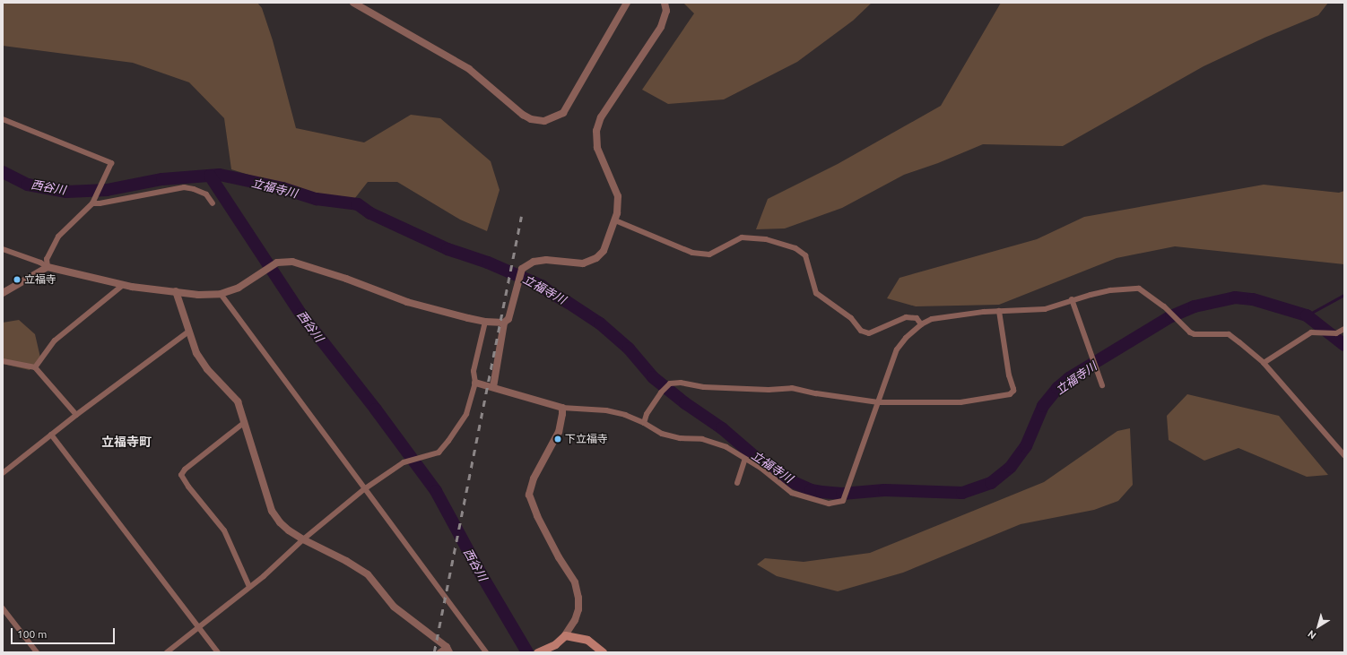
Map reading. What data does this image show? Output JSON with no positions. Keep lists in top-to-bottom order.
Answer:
{
  "districts": ["立福寺町"],
  "water": ["西谷川", "立福寺川"],
  "places": ["立福寺", "下立福寺"],
  "scale_bar": "100 m",
  "north": "bottom left"
}
